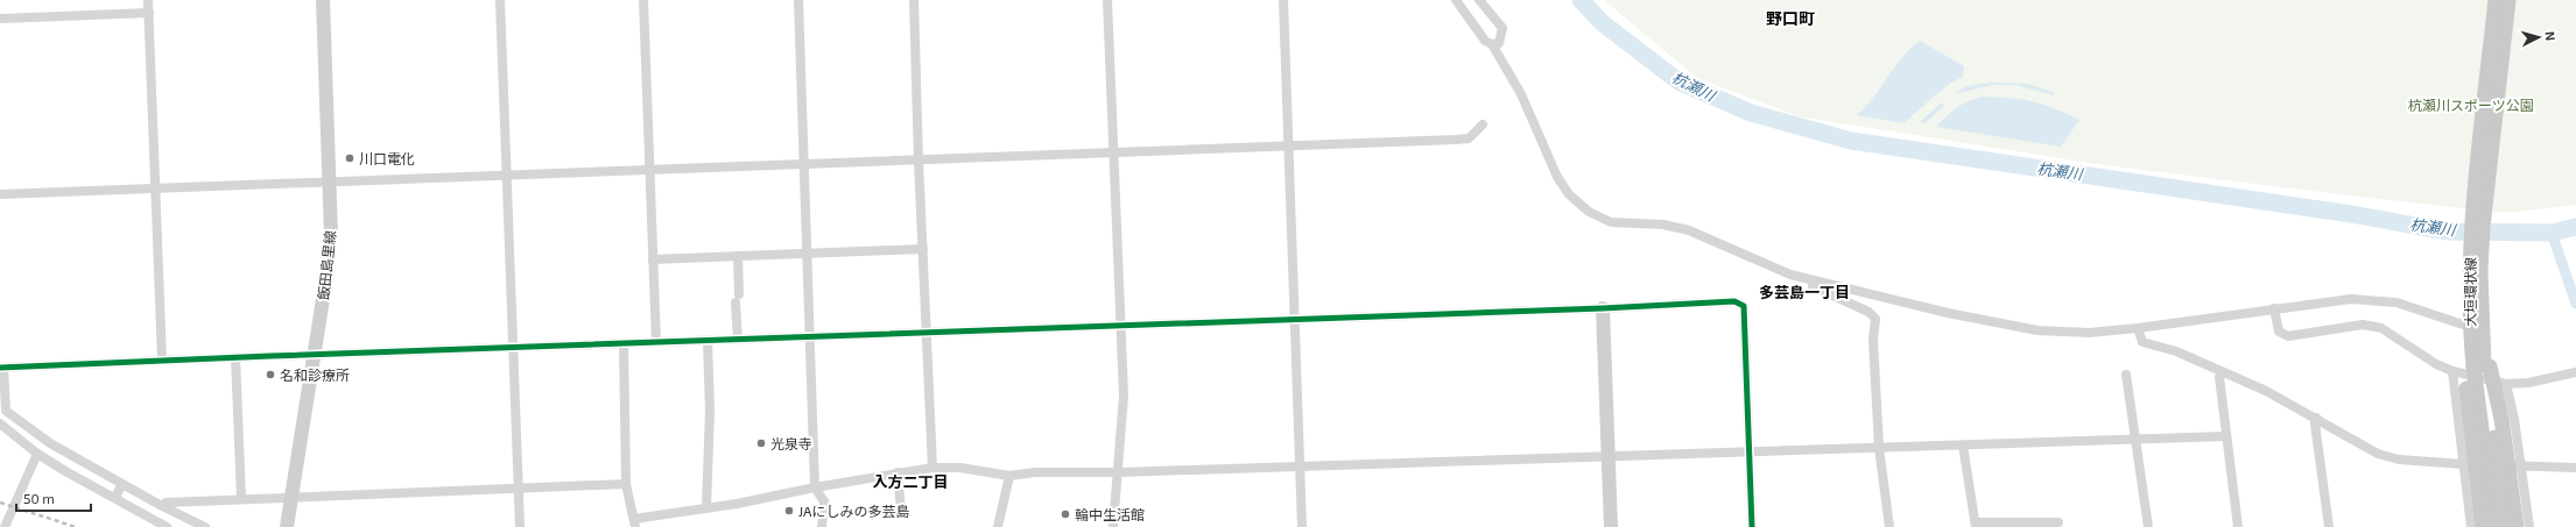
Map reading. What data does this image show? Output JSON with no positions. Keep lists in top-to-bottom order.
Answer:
{
  "streets": {
    "main road": ["飯田島里線", "大垣環状線"]
  },
  "districts": ["野口町", "多芸島一丁目", "入方二丁目"],
  "water": ["杭瀬川"],
  "parks": ["杭瀬川スポーツ公園"],
  "places": [
    "川口電化",
    "名和診療所",
    "光泉寺",
    "JAにしみの多芸島",
    "輪中生活館"
  ],
  "scale_bar": "50 m",
  "north": "right"
}
